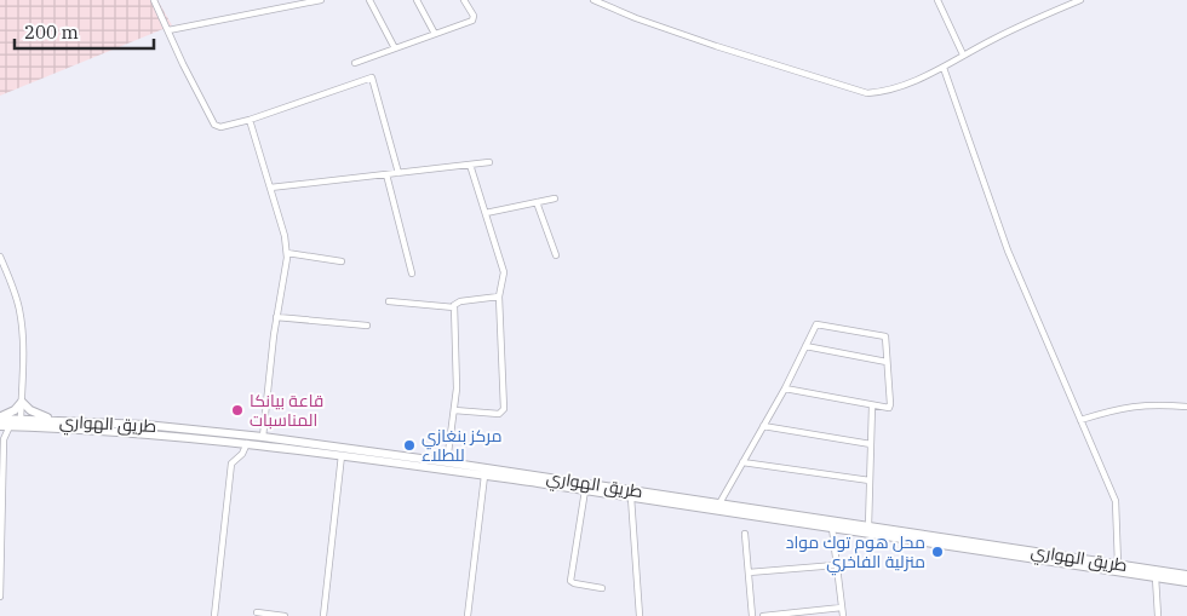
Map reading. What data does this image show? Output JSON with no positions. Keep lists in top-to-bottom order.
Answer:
{
  "streets": {
    "highway": ["طريق الهواري"]
  },
  "places": ["قاعة بيانكا المناسبات", "مركز بنغازي للطلاء", "محل هوم توك مواد منزلية الفاخري"],
  "scale_bar": "200 m"
}
